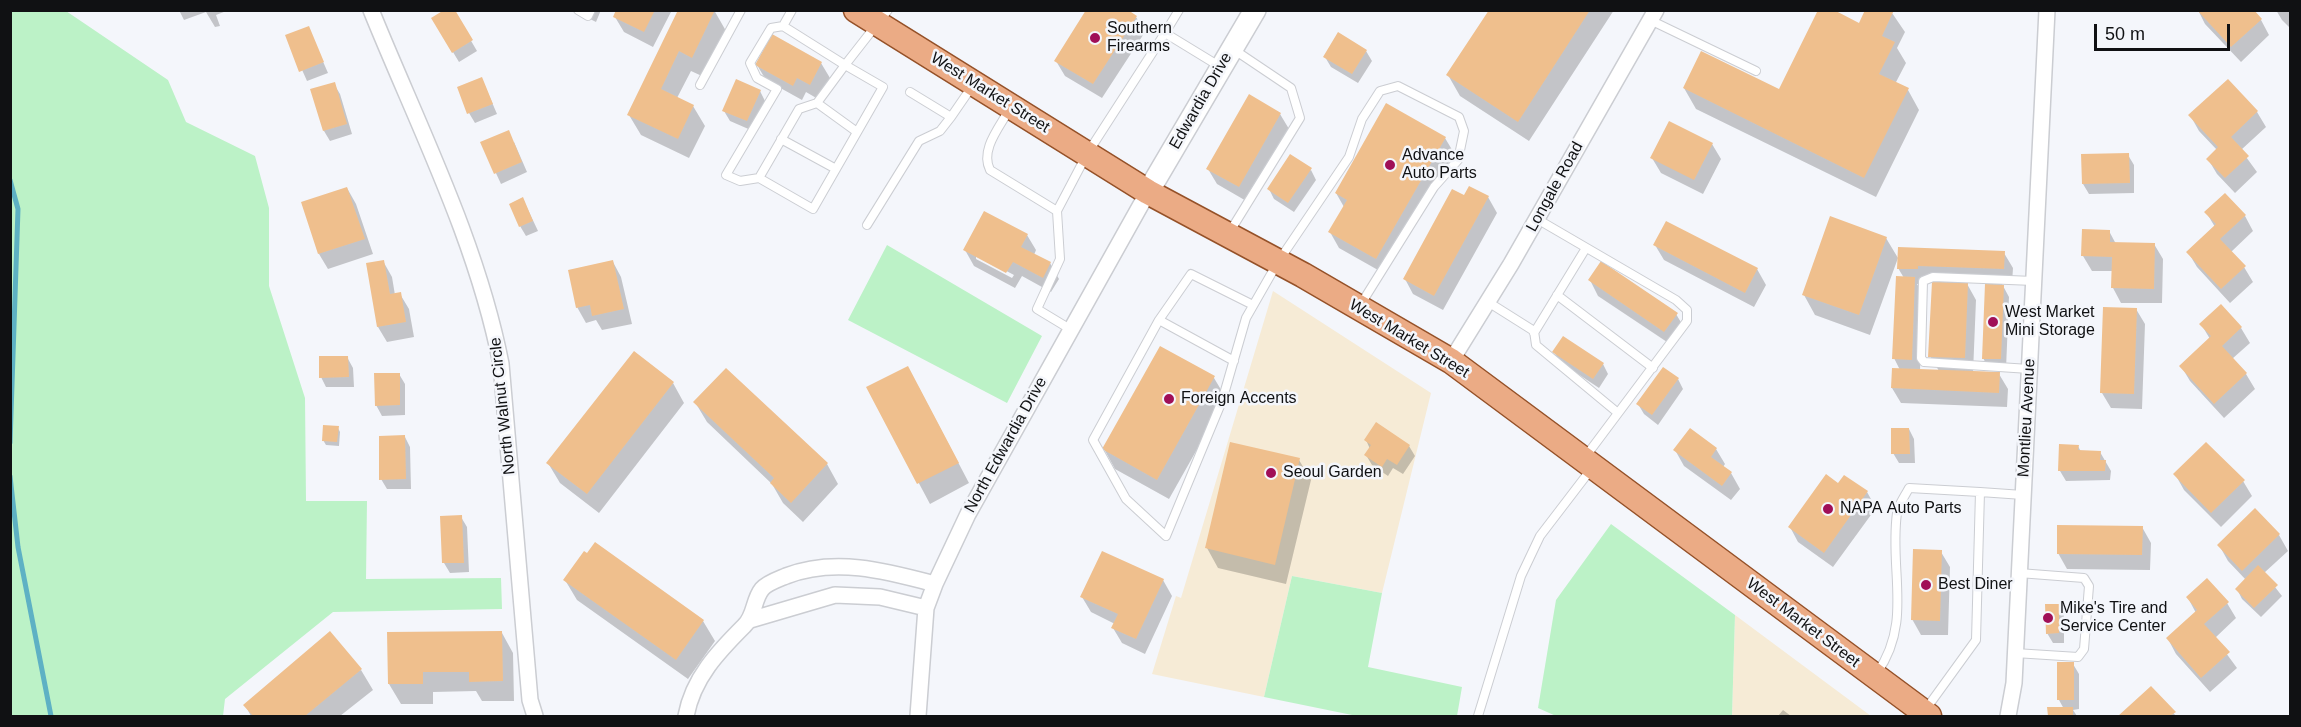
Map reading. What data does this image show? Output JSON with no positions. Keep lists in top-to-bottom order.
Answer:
{
  "streets": {
    "main road": ["West Market Street", "Edwardia Drive"],
    "street": [
      "Longale Road",
      "North Walnut Circle",
      "Montlieu Avenue",
      "North Edwardia Drive"
    ]
  },
  "crossings": [
    ["West Market Street", "Edwardia Drive"],
    ["West Market Street", "Longale Road"],
    ["West Market Street", "North Edwardia Drive"],
    ["Edwardia Drive", "North Edwardia Drive"]
  ],
  "places": [
    "Southern Firearms",
    "Advance Auto Parts",
    "West Market Mini Storage",
    "Foreign Accents",
    "Seoul Garden",
    "NAPA Auto Parts",
    "Best Diner",
    "Mike's Tire and Service Center"
  ],
  "scale_bar": "50 m"
}
